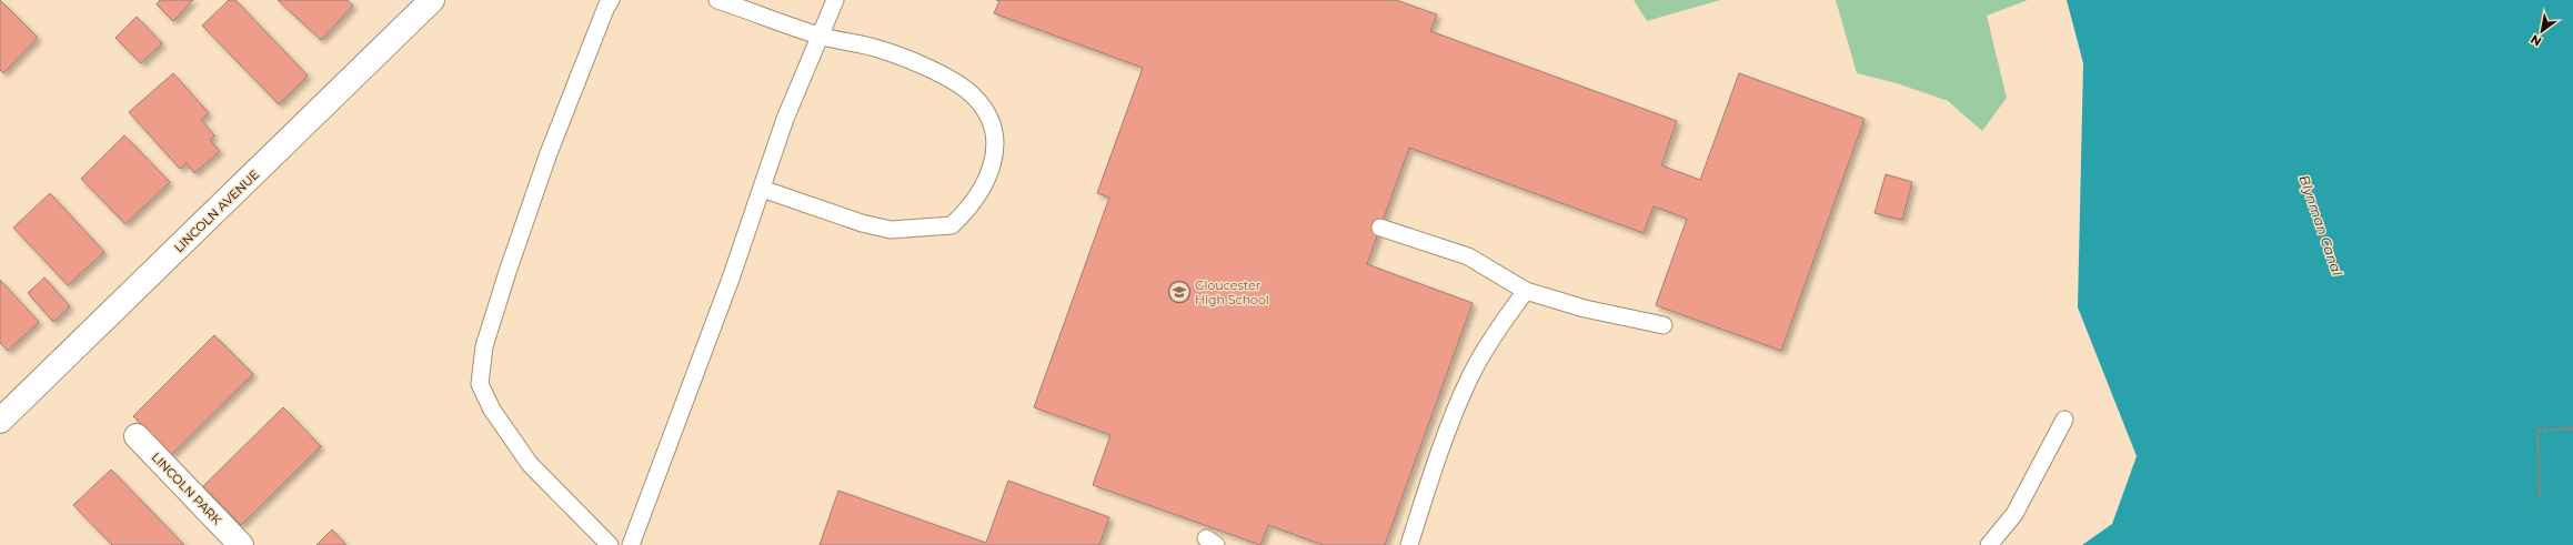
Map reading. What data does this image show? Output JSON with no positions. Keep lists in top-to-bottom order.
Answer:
{
  "streets": {
    "street": ["LINCOLN AVENUE", "LINCOLN PARK"]
  },
  "water": ["Blynman Canal"],
  "places": {
    "school or university": ["Gloucester High School"]
  },
  "north": "bottom left"
}
